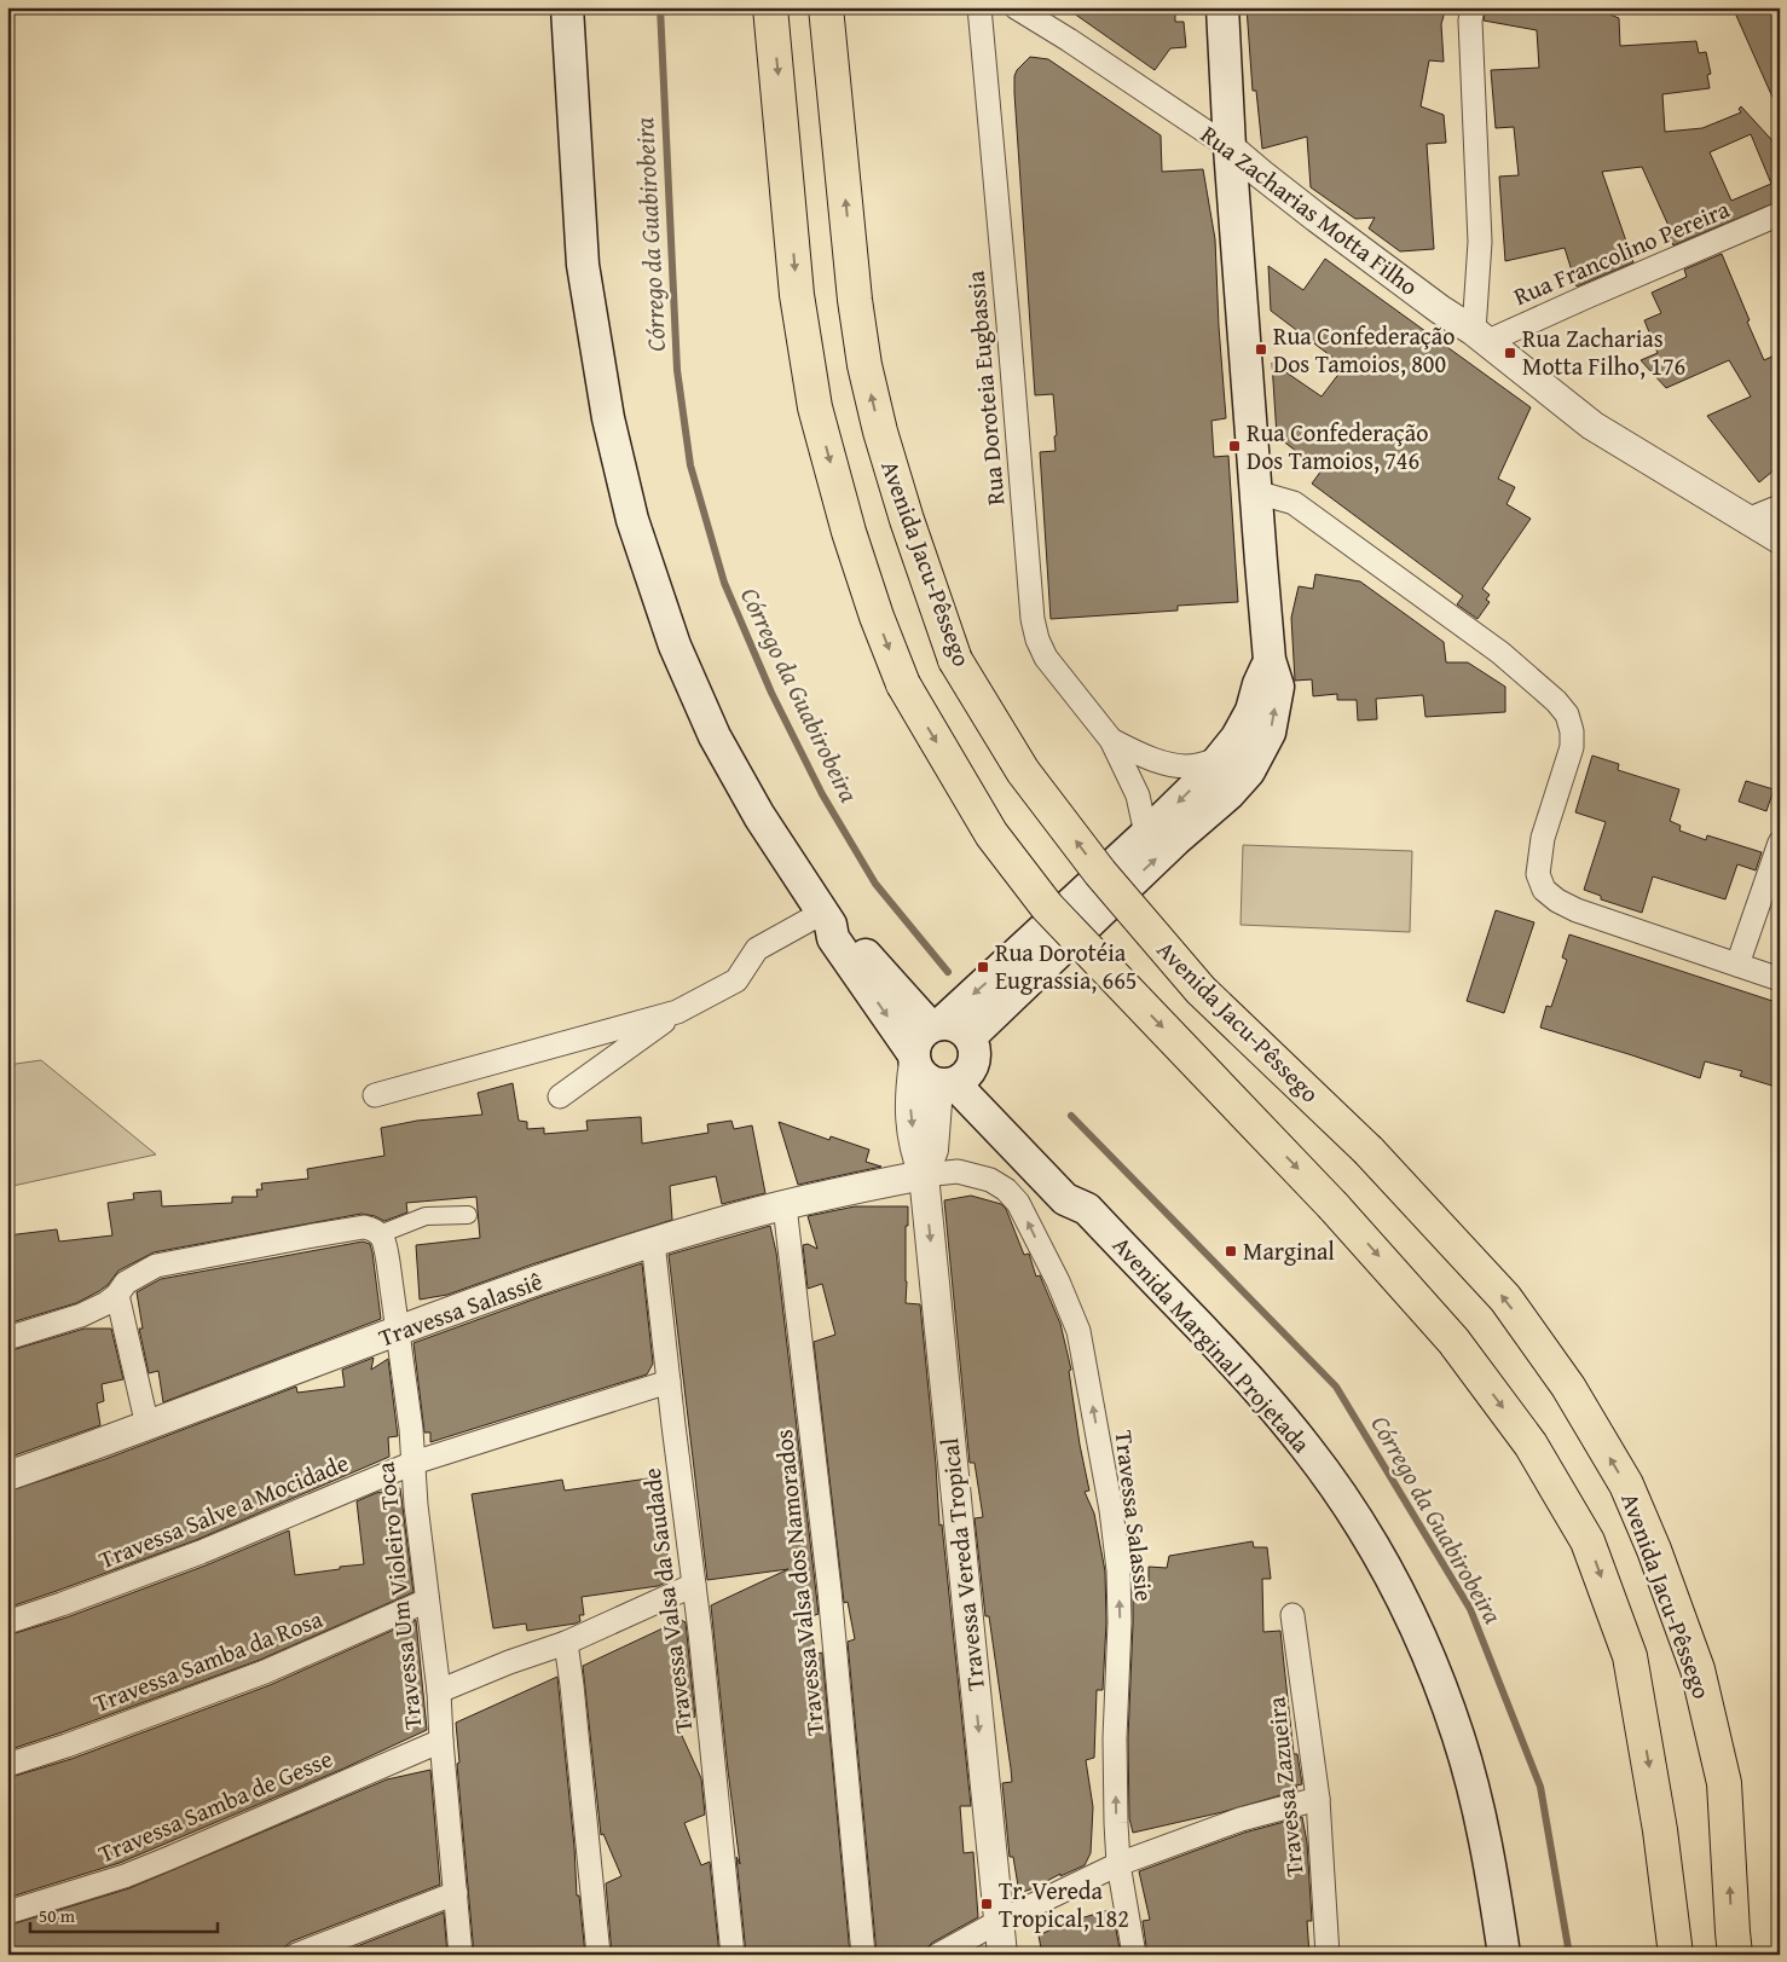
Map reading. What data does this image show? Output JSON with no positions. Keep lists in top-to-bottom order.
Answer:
{
  "streets": {
    "highway": ["Avenida Jacu-Pêssego"],
    "main road": ["Avenida Marginal Projetada"],
    "street": [
      "Rua Zacharias Motta Filho",
      "Rua Francolino Pereira",
      "Rua Doroteia Eugbassia",
      "Travessa Salassiê",
      "Travessa Salve a Mocidade",
      "Travessa Salassie",
      "Travessa Vereda Tropical",
      "Travessa Valsa dos Namorados",
      "Travessa Um Violeiro Toca",
      "Travessa Valsa da Saudade",
      "Travessa Samba da Rosa",
      "Travessa Zazueira",
      "Travessa Samba de Gesse"
    ]
  },
  "crossings": [
    ["Rua Zacharias Motta Filho", "Rua Francolino Pereira"],
    ["Travessa Salassiê", "Travessa Salassie"],
    ["Travessa Salassiê", "Travessa Vereda Tropical"],
    ["Travessa Salassiê", "Travessa Valsa dos Namorados"],
    ["Travessa Salassiê", "Travessa Um Violeiro Toca"],
    ["Travessa Salassiê", "Travessa Valsa da Saudade"],
    ["Avenida Marginal Projetada", "Travessa Vereda Tropical"],
    ["Travessa Salve a Mocidade", "Travessa Um Violeiro Toca"],
    ["Travessa Salve a Mocidade", "Travessa Valsa da Saudade"],
    ["Travessa Salassie", "Travessa Vereda Tropical"],
    ["Travessa Um Violeiro Toca", "Travessa Samba da Rosa"],
    ["Travessa Um Violeiro Toca", "Travessa Samba de Gesse"]
  ],
  "one_way": ["Travessa Salassie", "Travessa Vereda Tropical"],
  "water": ["Córrego da Guabirobeira"],
  "places": {
    "transit": [
      "Rua Confederação Dos Tamoios, 800",
      "Rua Zacharias Motta Filho, 176",
      "Rua Confederação Dos Tamoios, 746",
      "Rua Dorotéia Eugrassia, 665",
      "Marginal",
      "Tr. Vereda Tropical, 182"
    ]
  },
  "scale_bar": "50 m"
}
